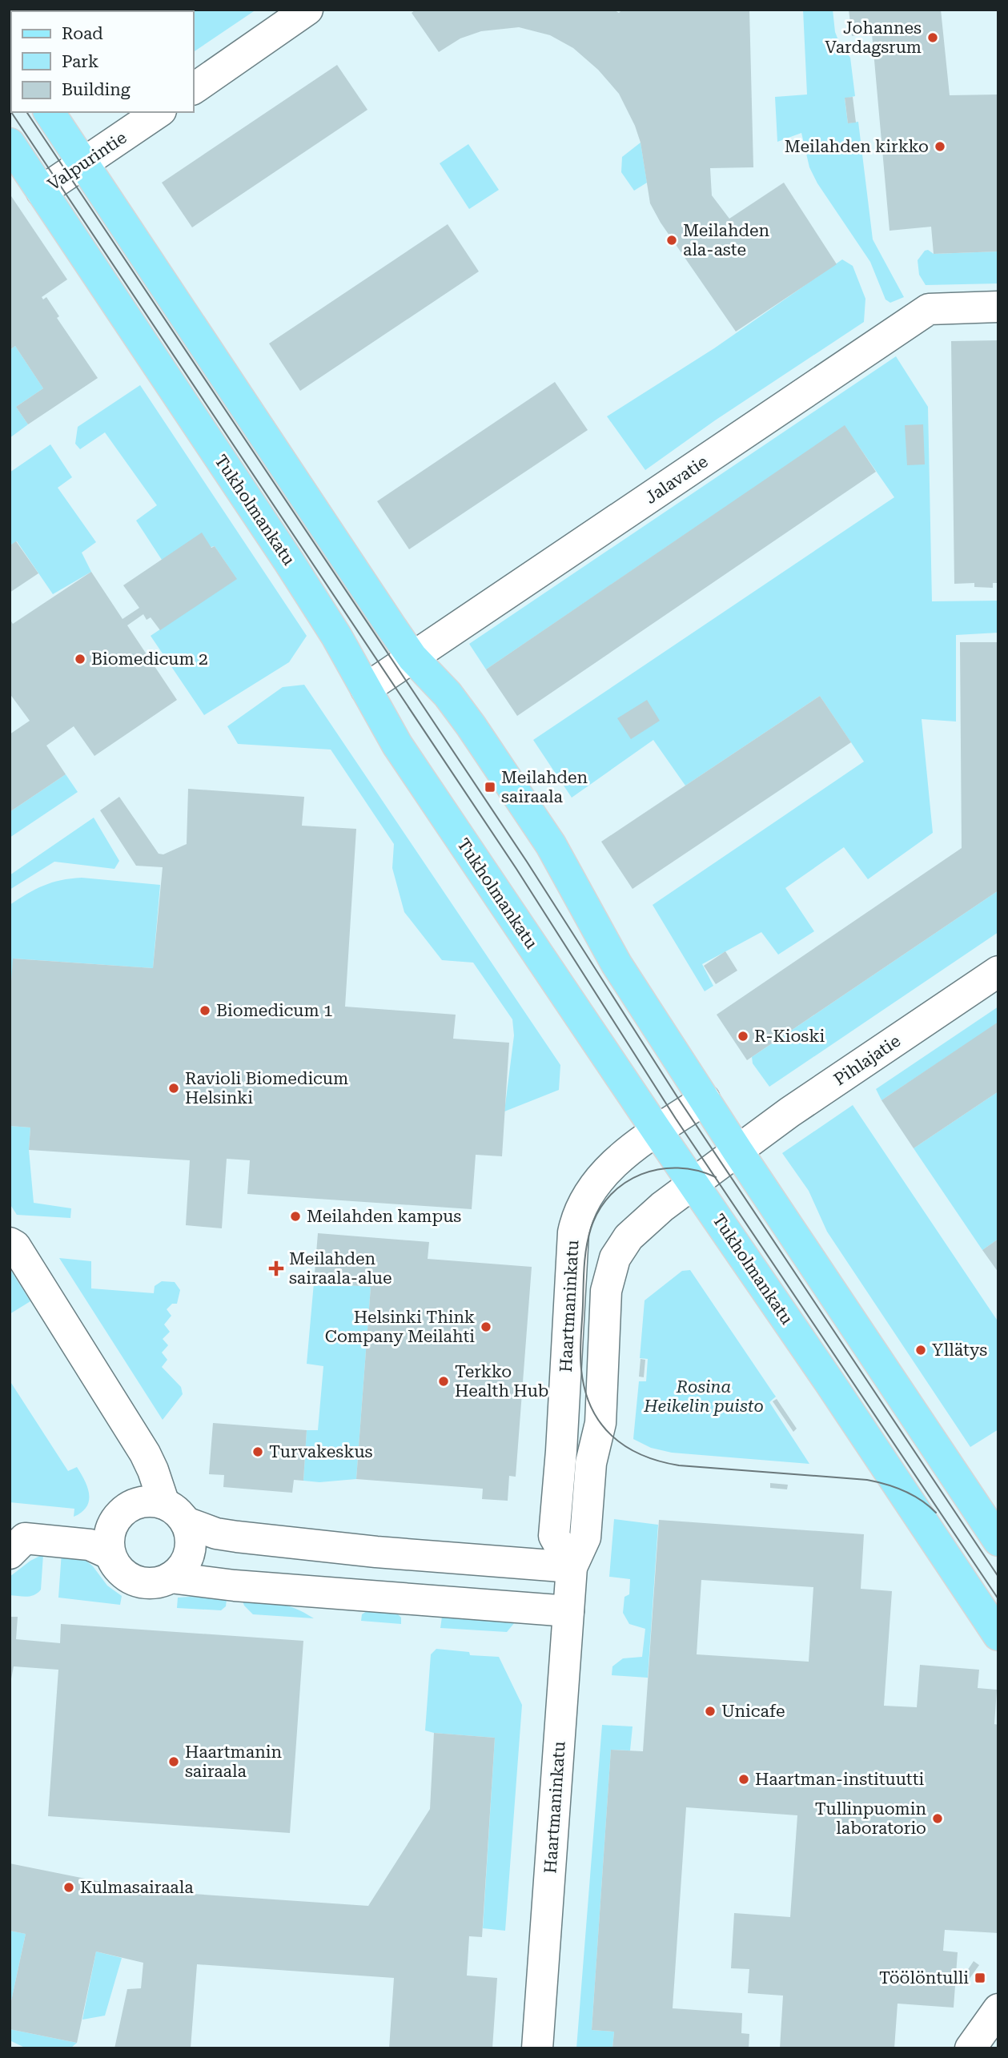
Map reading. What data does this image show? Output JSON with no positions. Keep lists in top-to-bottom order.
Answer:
{
  "streets": {
    "main road": ["Tukholmankatu"],
    "street": [
      "Valpurintie",
      "Jalavatie",
      "Pihlajatie",
      "Haartmaninkatu"
    ]
  },
  "crossings": [
    ["Valpurintie", "Tukholmankatu"],
    ["Jalavatie", "Tukholmankatu"],
    ["Tukholmankatu", "Haartmaninkatu"],
    ["Pihlajatie", "Haartmaninkatu"]
  ],
  "parks": ["Rosina Heikelin puisto"],
  "places": {
    "other": [
      "Johannes Vardagsrum",
      "Meilahden kirkko",
      "Meilahden ala-aste",
      "Biomedicum 2",
      "Biomedicum 1",
      "R-Kioski",
      "Ravioli Biomedicum Helsinki",
      "Meilahden kampus",
      "Helsinki Think Company Meilahti",
      "Yllätys",
      "Terkko Health Hub",
      "Turvakeskus",
      "Unicafe",
      "Haartmanin sairaala",
      "Haartman-instituutti",
      "Tullinpuomin laboratorio",
      "Kulmasairaala"
    ],
    "transit": ["Meilahden sairaala", "Töölöntulli"],
    "health": ["Meilahden sairaala-alue"]
  },
  "legend": ["Road", "Park", "Building"]
}
